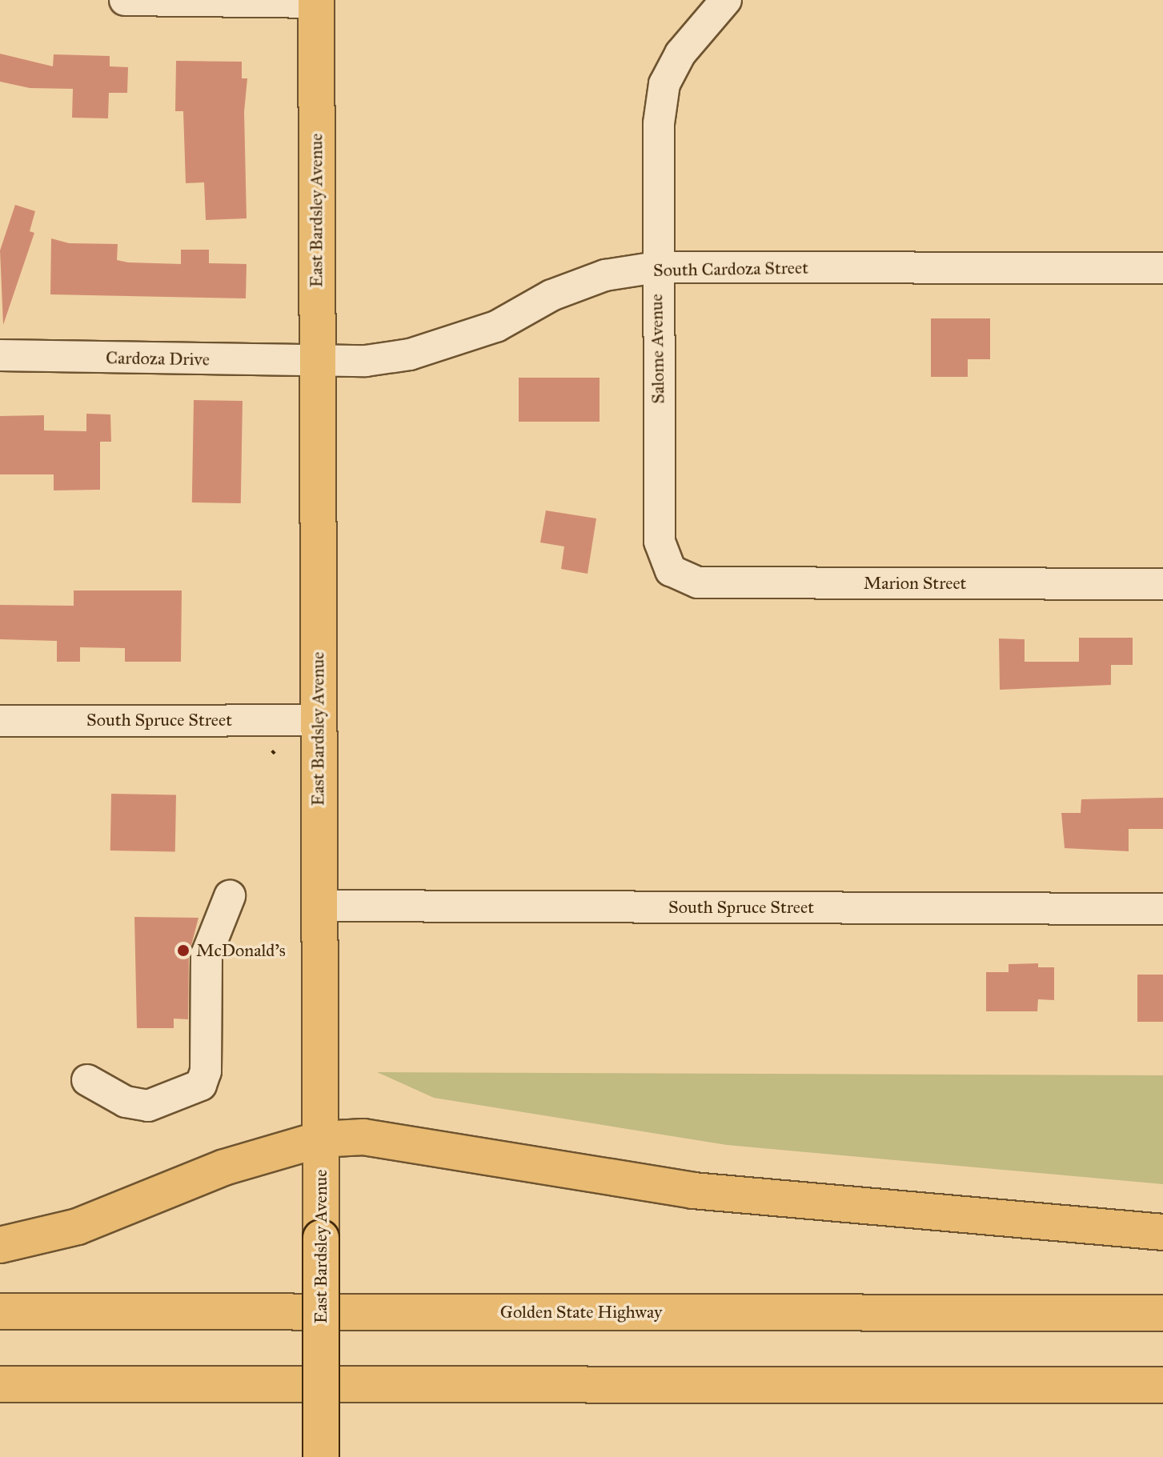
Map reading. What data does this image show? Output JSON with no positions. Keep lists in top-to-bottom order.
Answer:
{
  "streets": {
    "main road": ["East Bardsley Avenue", "Golden State Highway"],
    "street": [
      "South Cardoza Street",
      "Salome Avenue",
      "Cardoza Drive",
      "Marion Street",
      "South Spruce Street"
    ]
  },
  "crossings": [
    ["East Bardsley Avenue", "South Cardoza Street"],
    ["East Bardsley Avenue", "Cardoza Drive"],
    ["East Bardsley Avenue", "South Spruce Street"],
    ["South Cardoza Street", "Salome Avenue"],
    ["South Cardoza Street", "Cardoza Drive"],
    ["Salome Avenue", "Marion Street"]
  ],
  "places": ["McDonald's"]
}
